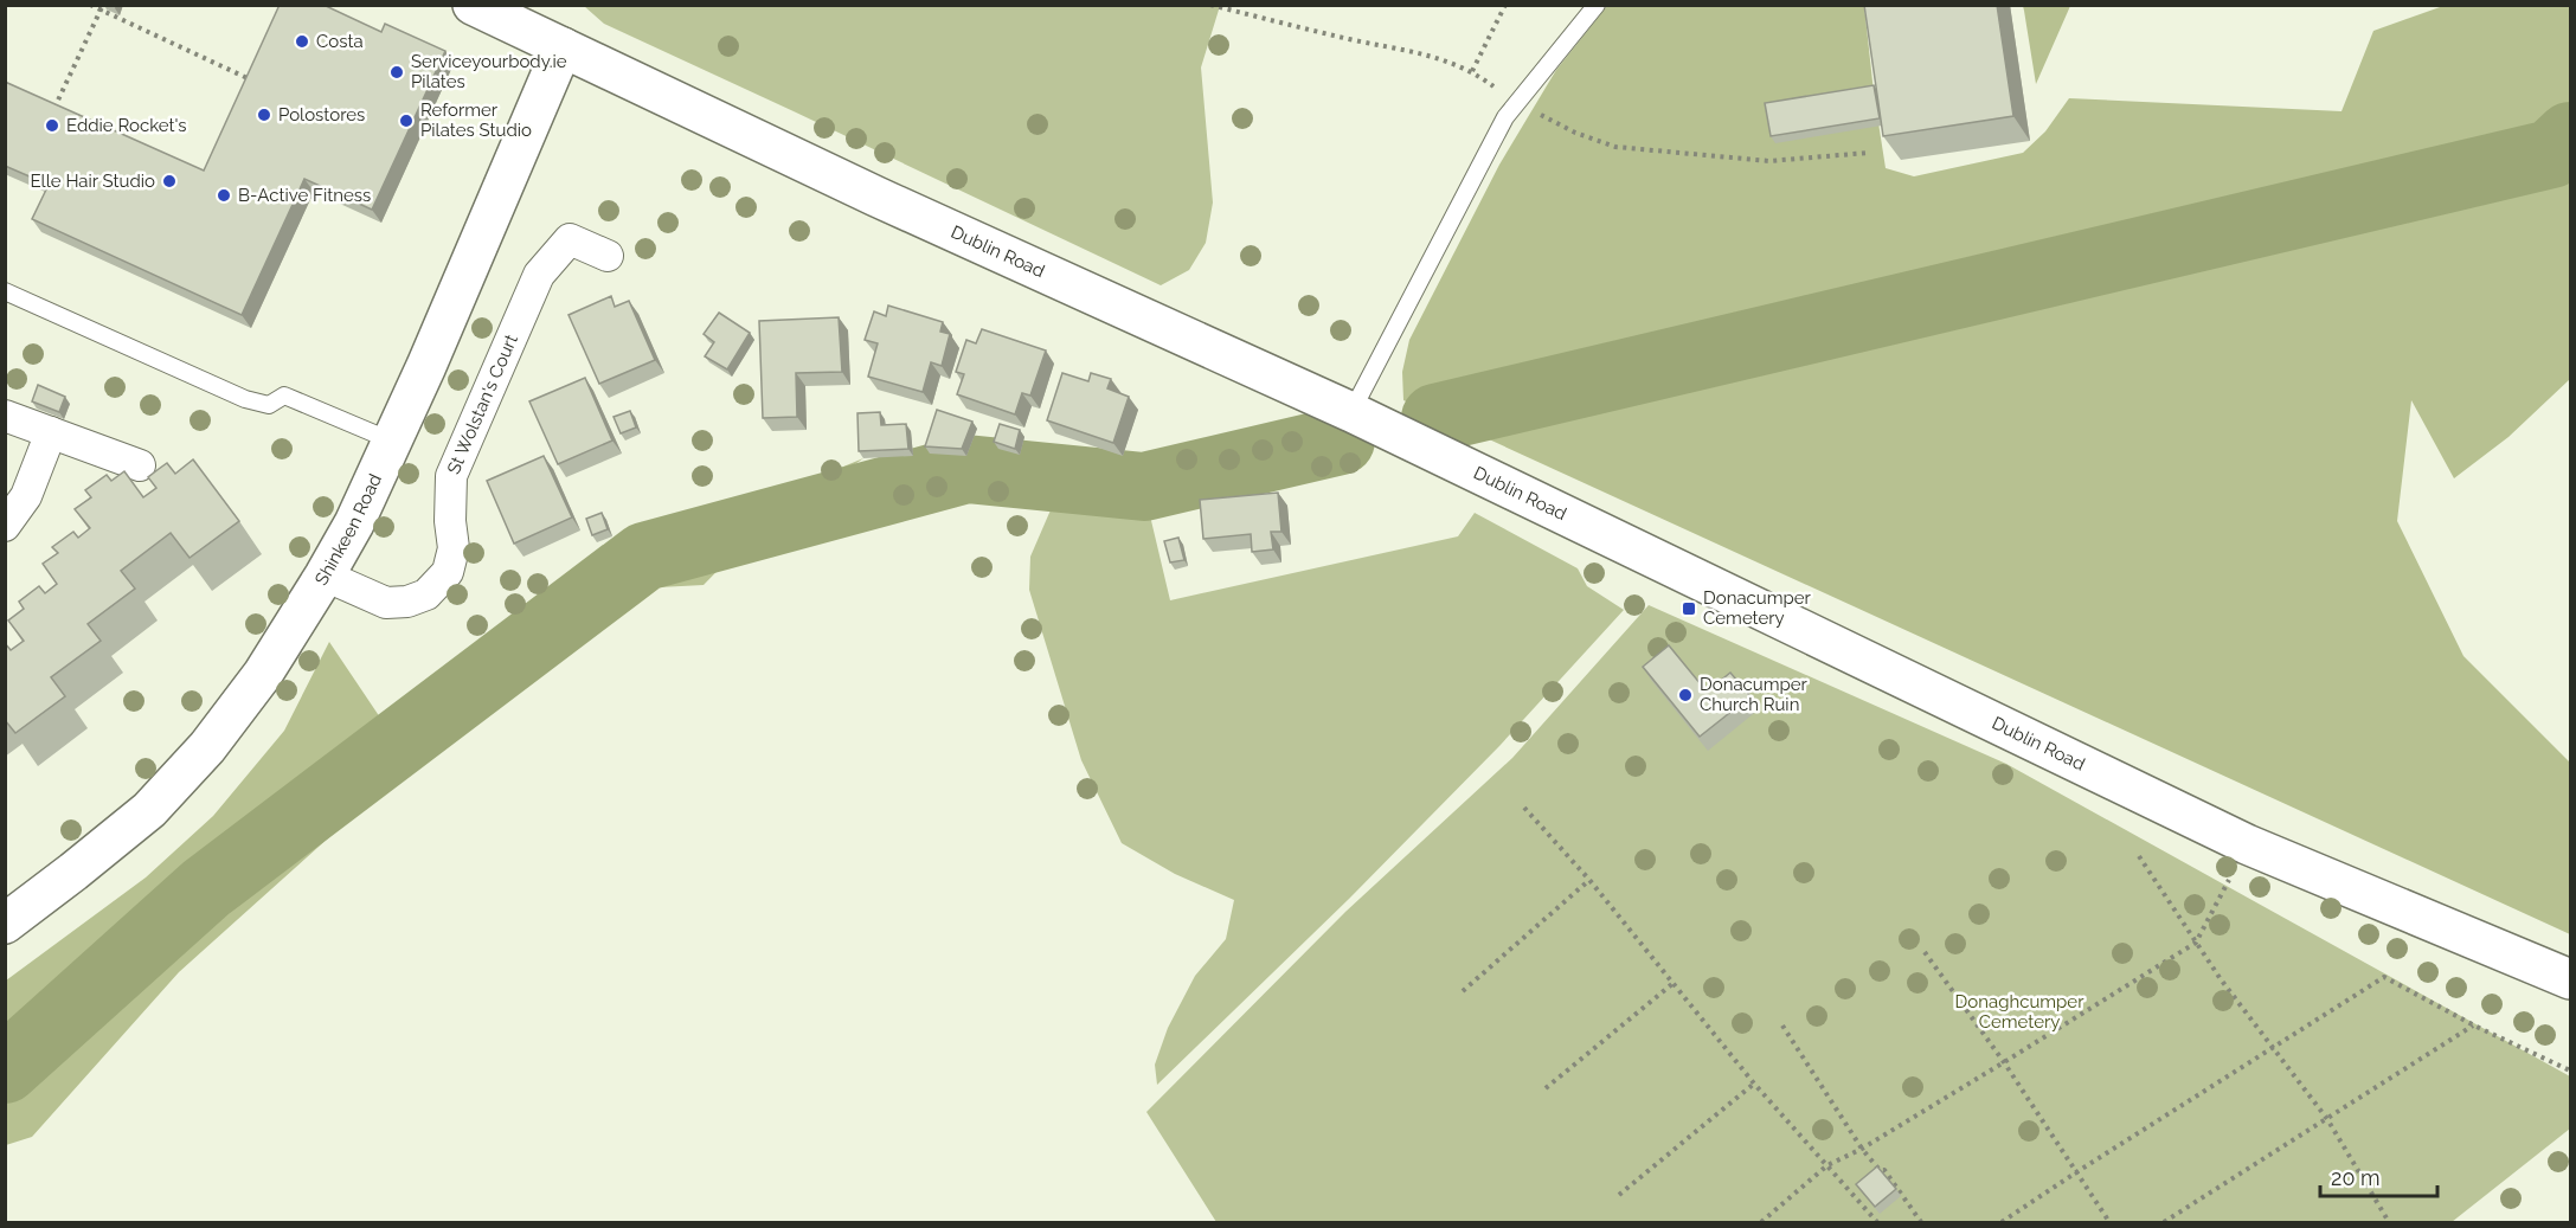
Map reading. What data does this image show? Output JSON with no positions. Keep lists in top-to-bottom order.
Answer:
{
  "streets": {
    "main road": ["Dublin Road", "Shinkeen Road"],
    "street": ["St Wolstan's Court"]
  },
  "crossings": [
    ["Dublin Road", "Shinkeen Road"],
    ["St Wolstan's Court", "Shinkeen Road"]
  ],
  "parks": ["Donaghcumper Cemetery"],
  "places": {
    "other": [
      "Costa",
      "Serviceyourbody.ie Pilates",
      "Polostores",
      "Reformer Pilates Studio",
      "Eddie Rocket's",
      "Elle Hair Studio",
      "B-Active Fitness",
      "Donacumper Church Ruin"
    ],
    "transit": ["Donacumper Cemetery"]
  },
  "scale_bar": "20 m"
}
